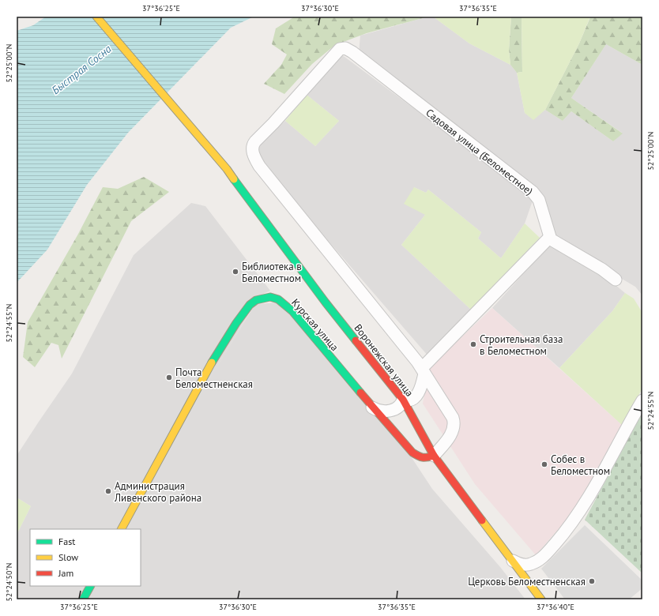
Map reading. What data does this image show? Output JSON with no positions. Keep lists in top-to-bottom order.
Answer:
{
  "streets": {
    "street": ["Садовая улица (Беломестное)", "Курская улица", "Воронежская улица"]
  },
  "crossings": [
    ["Курская улица", "Воронежская улица"]
  ],
  "water": ["Быстрая Сосна"],
  "places": [
    "Библиотека в Беломестном",
    "Строительная база в Беломестном",
    "Почта Беломестненская",
    "Собес в Беломестном",
    "Администрация Ливенского района",
    "Церковь Беломестненская"
  ],
  "legend": ["Fast", "Slow", "Jam"],
  "coordinates": [
    "37°36'25\"E",
    "37°36'30\"E",
    "37°36'35\"E",
    "52°25'00\"N",
    "52°24'55\"N",
    "52°24'50\"N",
    "37°36'40\"E"
  ]
}
